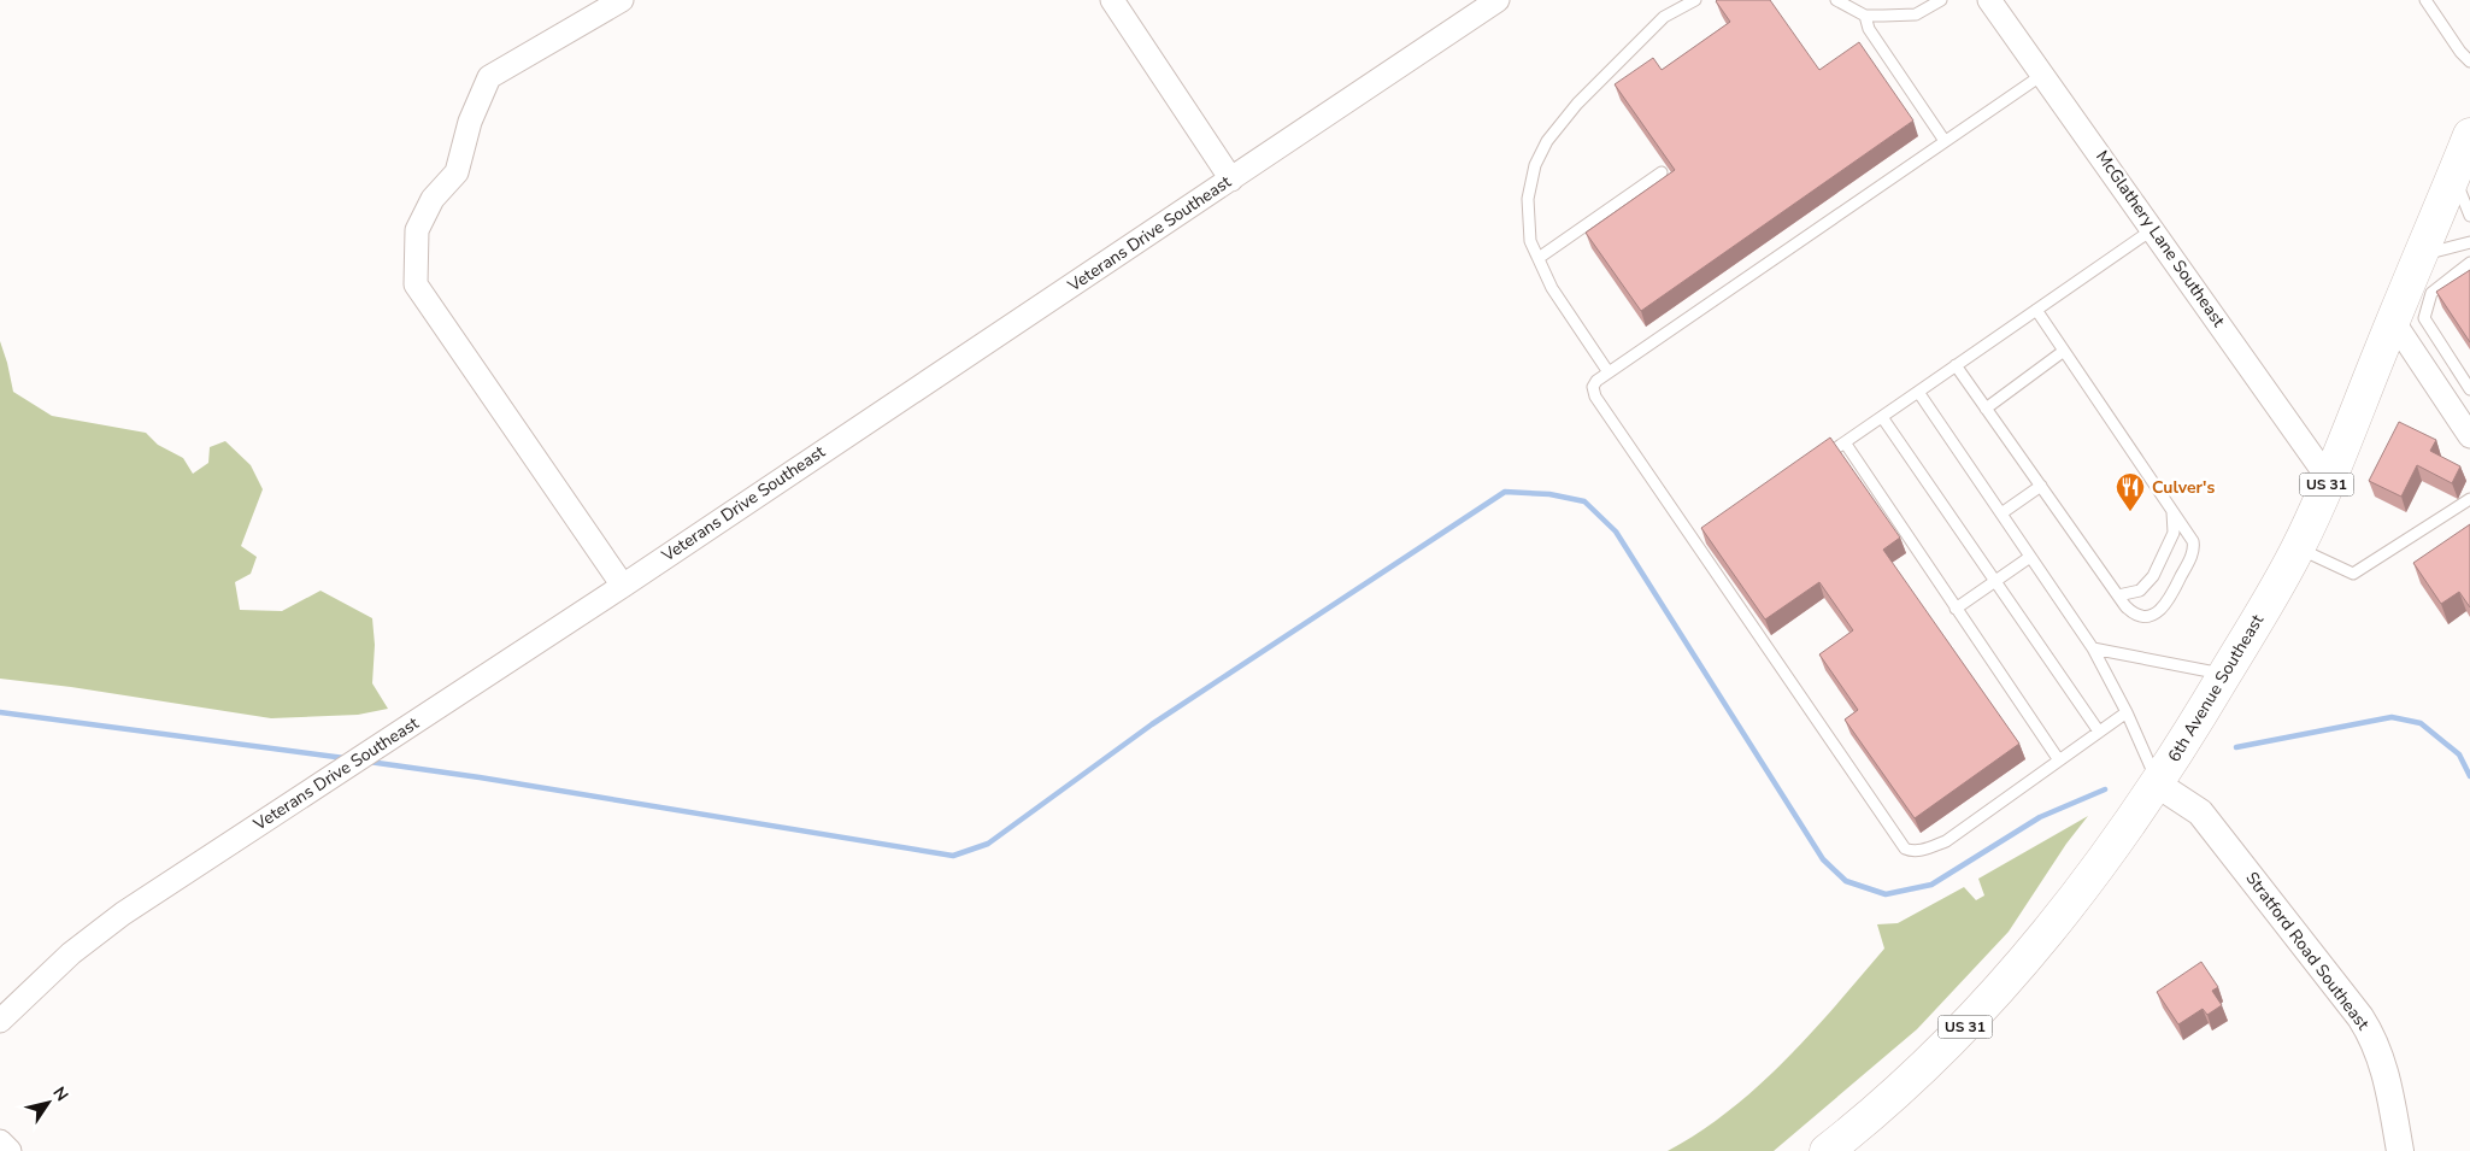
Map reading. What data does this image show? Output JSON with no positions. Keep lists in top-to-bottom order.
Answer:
{
  "streets": {
    "main road": ["US 31", "6th Avenue Southeast"],
    "street": ["Veterans Drive Southeast", "McGlathery Lane Southeast", "Stratford Road Southeast"]
  },
  "crossings": [
    ["McGlathery Lane Southeast", "6th Avenue Southeast"],
    ["6th Avenue Southeast", "Stratford Road Southeast"]
  ],
  "places": {
    "restaurant": ["Culver's"]
  },
  "north": "top right"
}
